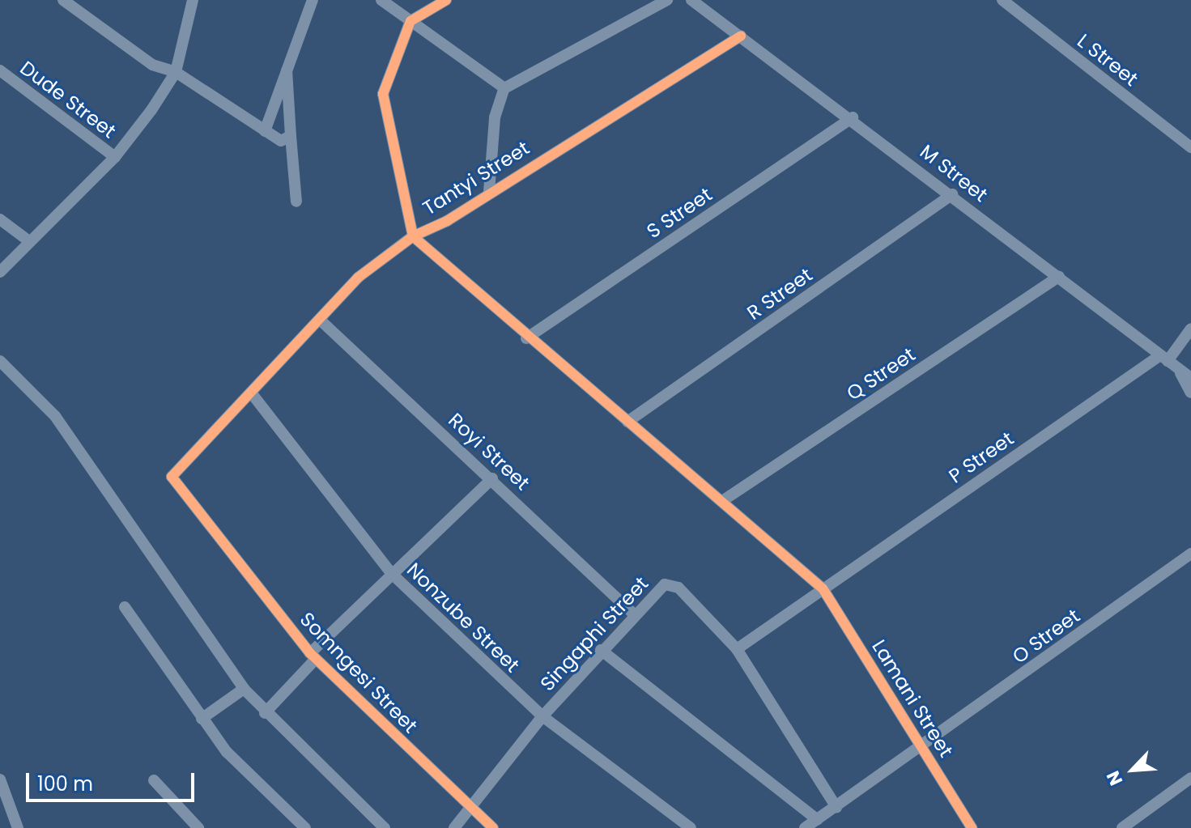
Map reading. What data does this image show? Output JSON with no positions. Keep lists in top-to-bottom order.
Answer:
{
  "streets": {
    "street": [
      "L Street",
      "Dude Street",
      "M Street",
      "Tantyi Street",
      "S Street",
      "R Street",
      "Q Street",
      "Royi Street",
      "P Street",
      "Nonzube Street",
      "Singaphi Street",
      "O Street",
      "Somngesi Street",
      "Lamani Street"
    ]
  },
  "crossings": [
    ["M Street", "Tantyi Street"],
    ["M Street", "S Street"],
    ["M Street", "R Street"],
    ["M Street", "Q Street"],
    ["M Street", "P Street"],
    ["Tantyi Street", "Royi Street"],
    ["Tantyi Street", "Nonzube Street"],
    ["Tantyi Street", "Somngesi Street"],
    ["Tantyi Street", "Lamani Street"],
    ["S Street", "Lamani Street"],
    ["R Street", "Lamani Street"],
    ["Q Street", "Lamani Street"],
    ["Royi Street", "Singaphi Street"],
    ["P Street", "Singaphi Street"],
    ["P Street", "Lamani Street"],
    ["Nonzube Street", "Singaphi Street"],
    ["Singaphi Street", "Somngesi Street"],
    ["O Street", "Lamani Street"]
  ],
  "scale_bar": "100 m",
  "north": "bottom left"
}
